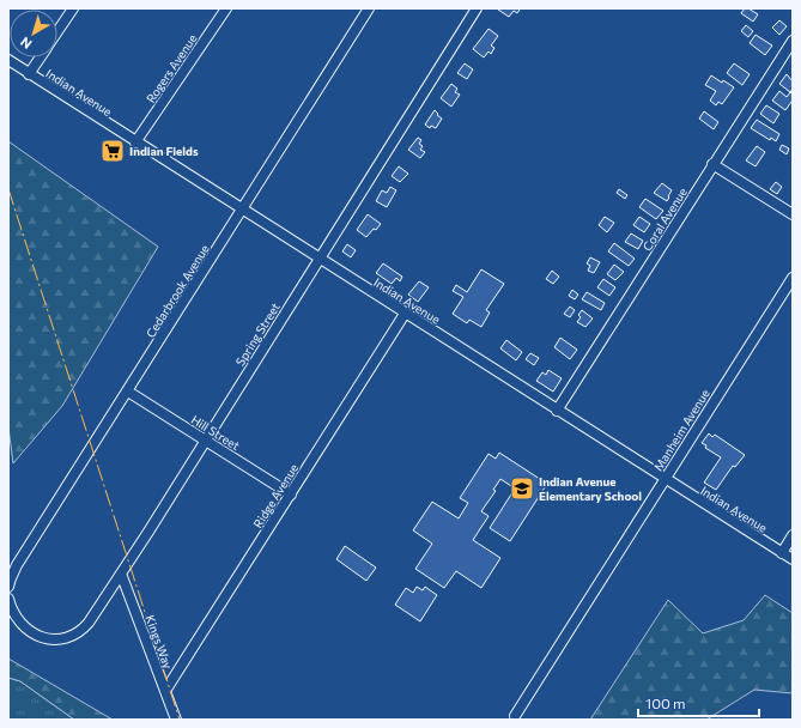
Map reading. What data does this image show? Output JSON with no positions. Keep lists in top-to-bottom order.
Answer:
{
  "streets": {
    "street": [
      "Rogers Avenue",
      "Indian Avenue",
      "Coral Avenue",
      "Cedarbrook Avenue",
      "Spring Street",
      "Manheim Avenue",
      "Hill Street",
      "Ridge Avenue",
      "Kings Way"
    ]
  },
  "crossings": [
    ["Rogers Avenue", "Indian Avenue"],
    ["Indian Avenue", "Coral Avenue"],
    ["Indian Avenue", "Cedarbrook Avenue"],
    ["Indian Avenue", "Spring Street"],
    ["Indian Avenue", "Manheim Avenue"],
    ["Indian Avenue", "Ridge Avenue"],
    ["Cedarbrook Avenue", "Hill Street"],
    ["Spring Street", "Hill Street"],
    ["Spring Street", "Kings Way"],
    ["Hill Street", "Ridge Avenue"],
    ["Ridge Avenue", "Kings Way"]
  ],
  "places": {
    "supermarket": ["Indian Fields"],
    "school or university": ["Indian Avenue Elementary School"]
  },
  "scale_bar": "100 m",
  "north": "bottom left"
}
